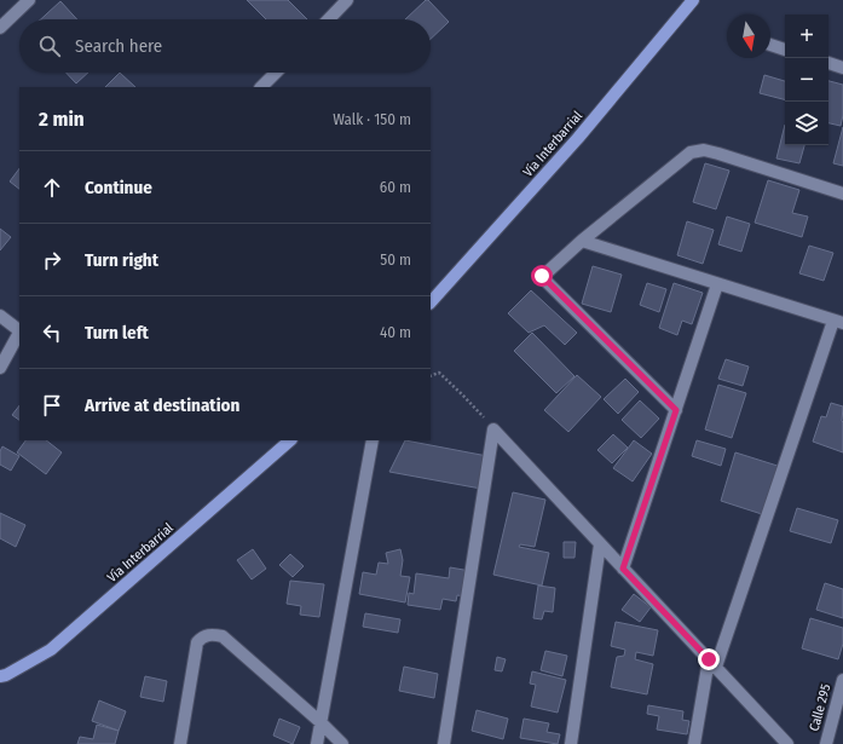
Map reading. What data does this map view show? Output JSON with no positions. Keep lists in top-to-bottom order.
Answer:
{
  "streets": {
    "main road": ["Vía Interbarrial"],
    "street": ["Calle 295"]
  },
  "north": "bottom",
  "page": {
    "map_buttons": ["+", "−"],
    "search": "Search here",
    "heading": ["2 min", "Walk · 150 m"],
    "list": [
      ["Continue", "60 m"],
      ["Turn right", "50 m"],
      ["Turn left", "40 m"],
      "Arrive at destination"
    ]
  }
}
